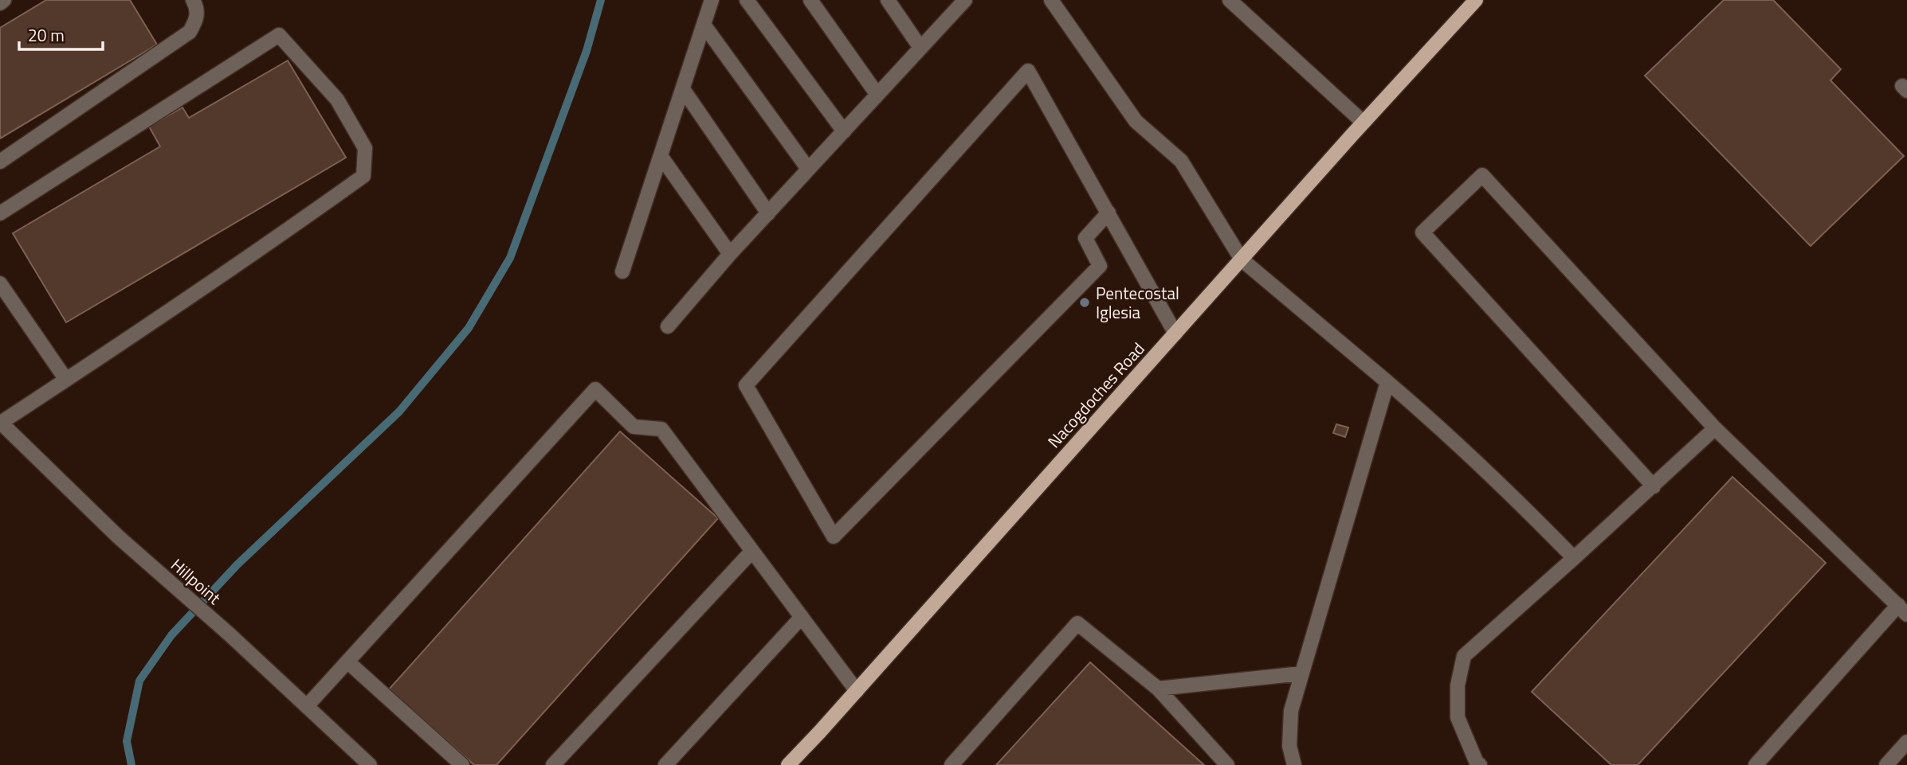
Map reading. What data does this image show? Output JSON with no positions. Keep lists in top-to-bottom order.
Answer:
{
  "streets": {
    "main road": ["Nacogdoches Road"],
    "street": ["Hillpoint"]
  },
  "places": ["Pentecostal Iglesia"],
  "scale_bar": "20 m"
}
